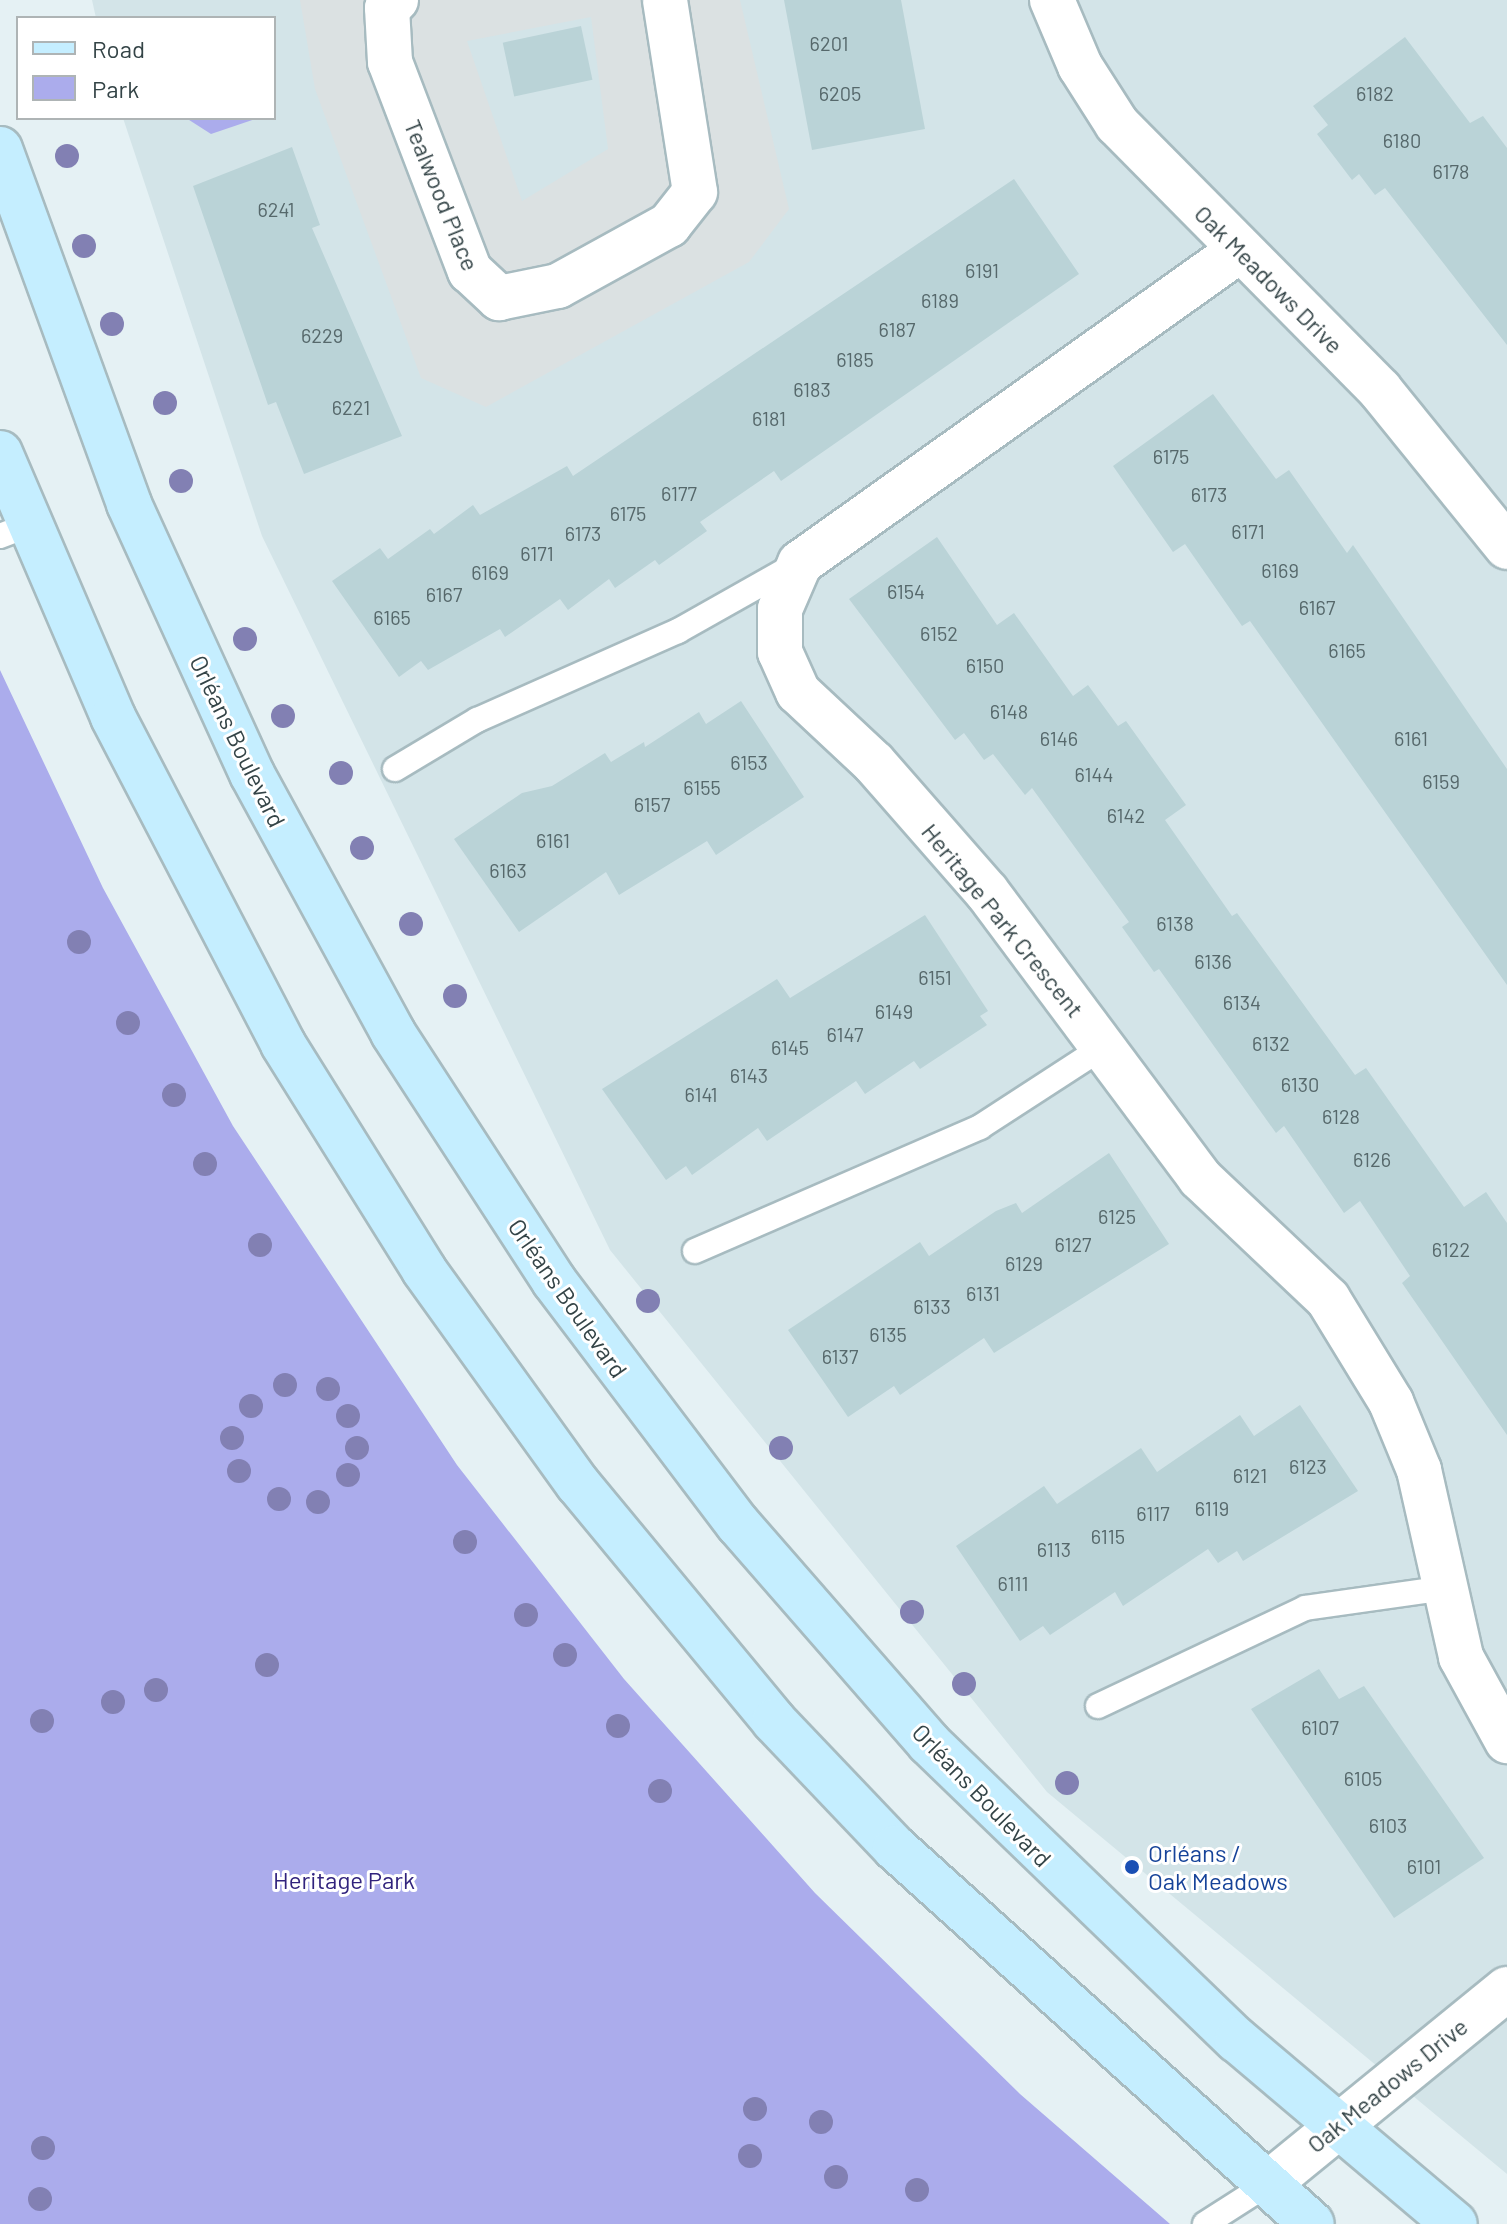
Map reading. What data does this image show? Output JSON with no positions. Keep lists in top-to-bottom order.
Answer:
{
  "streets": {
    "main road": ["Orléans Boulevard"],
    "street": ["Tealwood Place", "Oak Meadows Drive", "Heritage Park Crescent"]
  },
  "crossings": [
    ["Oak Meadows Drive", "Orléans Boulevard"]
  ],
  "parks": ["Heritage Park"],
  "places": ["Orléans / Oak Meadows"],
  "house_numbers": [
    "6201",
    "6205",
    "6182",
    "6180",
    "6178",
    "6241",
    "6191",
    "6189",
    "6187",
    "6229",
    "6185",
    "6183",
    "6221",
    "6181",
    "6175",
    "6177",
    "6173",
    "6175",
    "6171",
    "6173",
    "6171",
    "6169",
    "6169",
    "6154",
    "6167",
    "6167",
    "6165",
    "6152",
    "6165",
    "6150",
    "6148",
    "6146",
    "6161",
    "6153",
    "6144",
    "6159",
    "6155",
    "6157",
    "6142",
    "6161",
    "6163",
    "6138",
    "6136",
    "6151",
    "6134",
    "6149",
    "6147",
    "6132",
    "6145",
    "6143",
    "6130",
    "6141",
    "6128",
    "6126",
    "6125",
    "6127",
    "6122",
    "6129",
    "6131",
    "6133",
    "6135",
    "6137",
    "6123",
    "6121",
    "6119",
    "6117",
    "6115",
    "6113",
    "6111",
    "6107",
    "6105",
    "6103",
    "6101"
  ],
  "legend": ["Road", "Park"]
}
